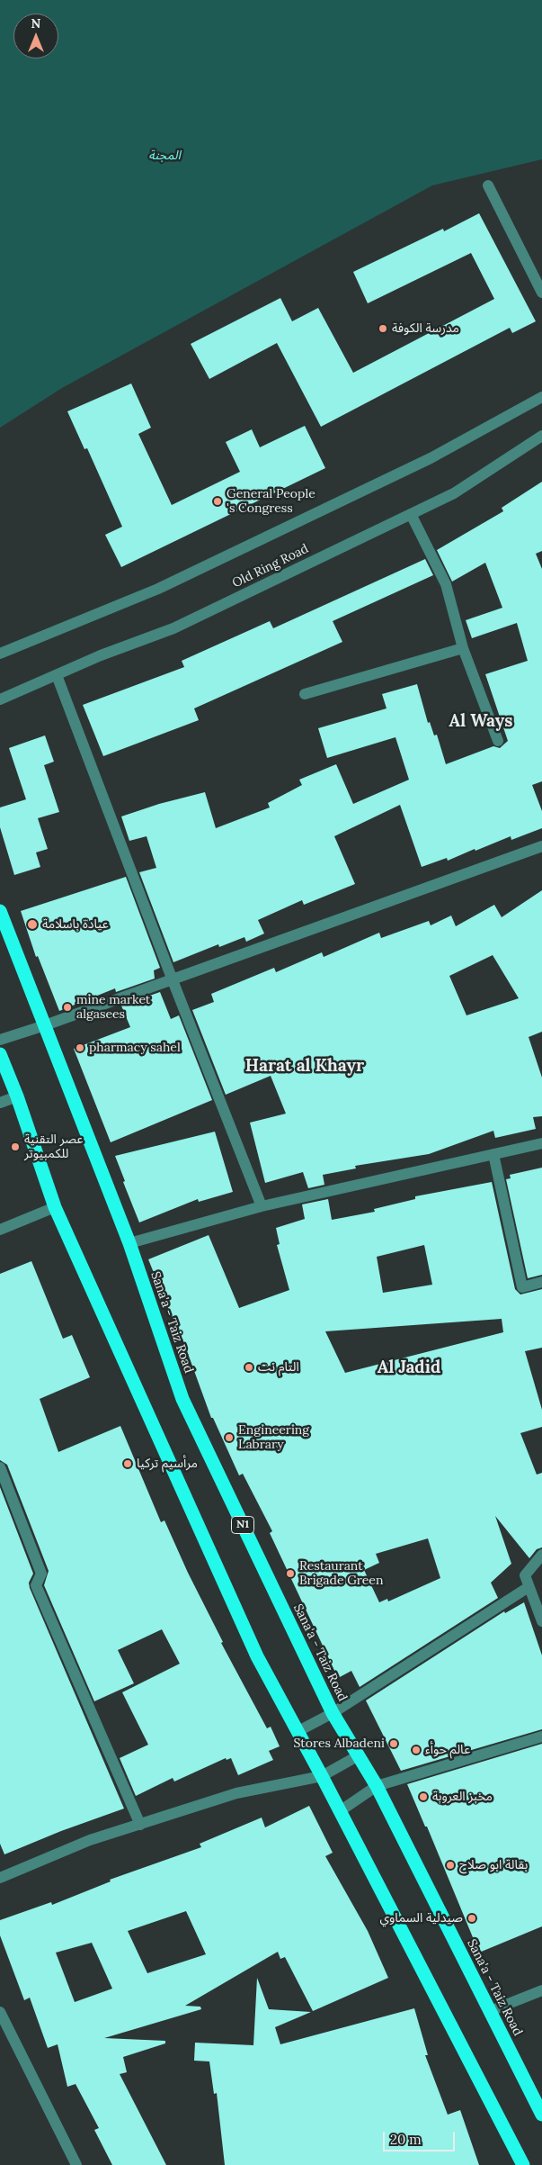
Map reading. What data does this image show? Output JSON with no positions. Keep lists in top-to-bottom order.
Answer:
{
  "streets": {
    "highway": ["Sana'a - Taiz Road", "N1"],
    "street": ["Old Ring Road"]
  },
  "districts": ["Al Ways", "Harat al Khayr", "Al Jadid"],
  "parks": ["المجنة"],
  "places": [
    "مدرسة الكوفة",
    "General People 's Congress",
    "عيادة باسلامة",
    "mine market algasees",
    "pharmacy sahel",
    "عصر التقنية للكمبيوتر",
    "التام نت",
    "Engineering Labrary",
    "مرأسيم تركيا",
    "Restaurant Brigade Green",
    "Stores Albadeni",
    "عالم حوأء",
    "مخبز العروبة",
    "بقالة ابو صلاح",
    "صيدلية السماوي"
  ],
  "scale_bar": "20 m",
  "north": "top"
}
